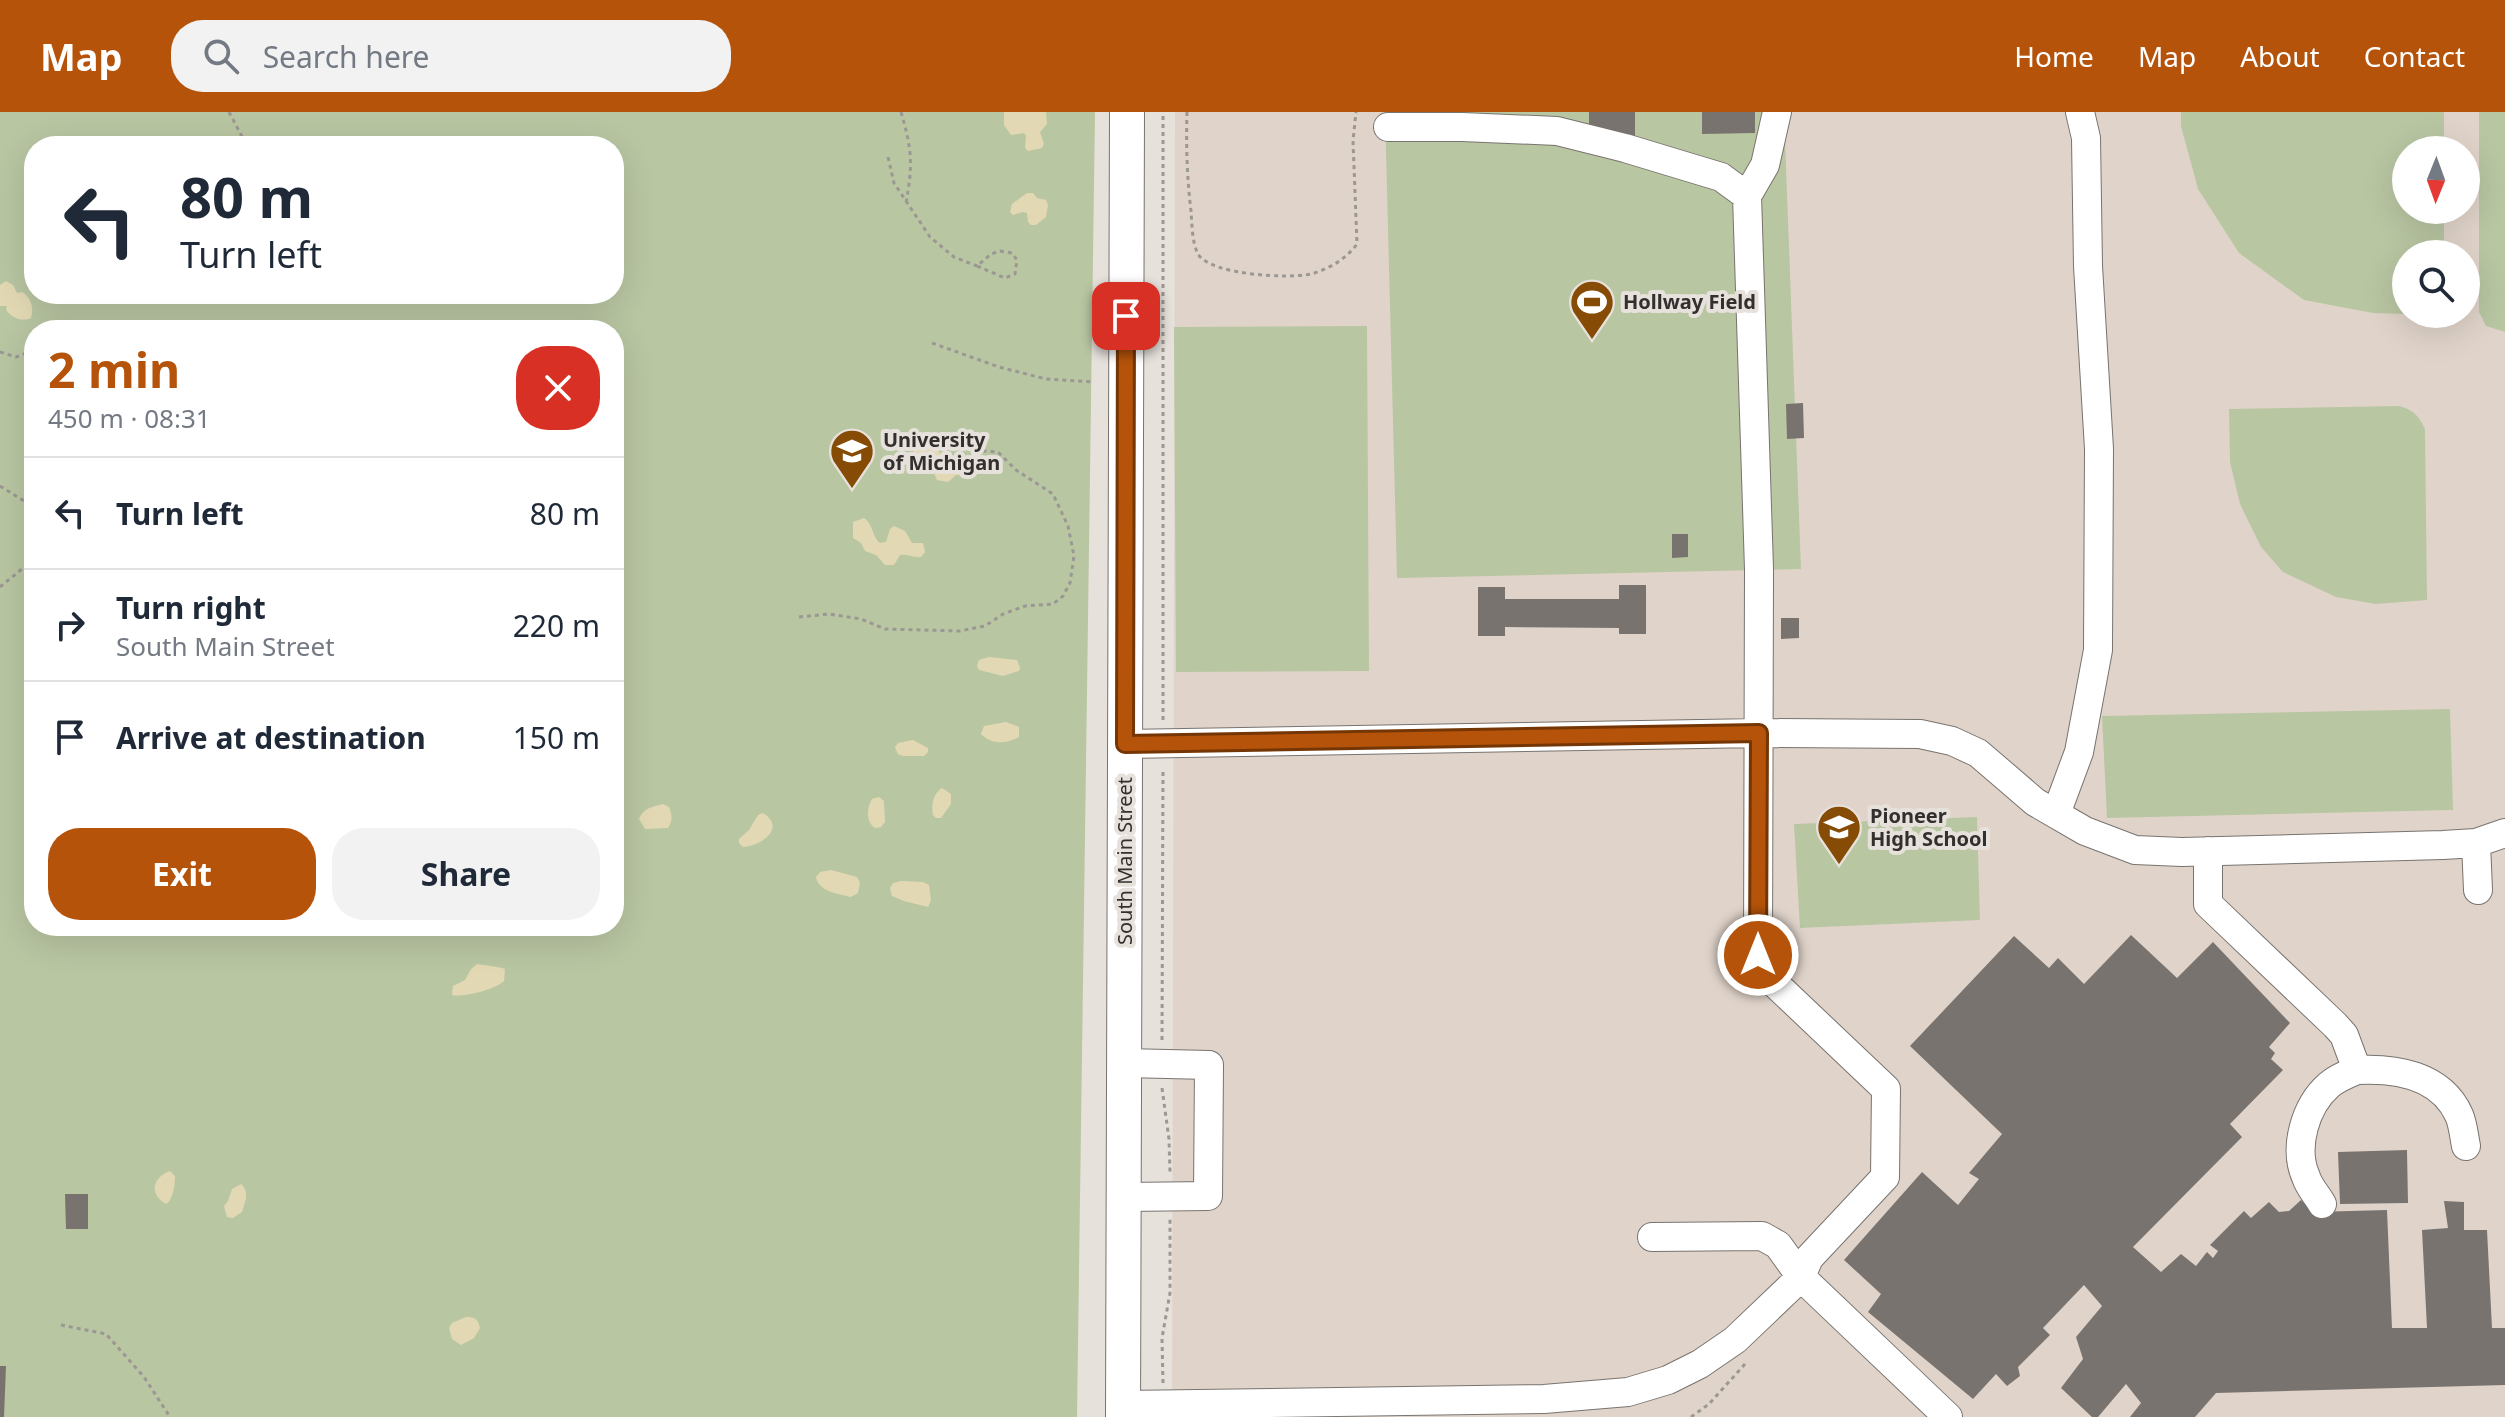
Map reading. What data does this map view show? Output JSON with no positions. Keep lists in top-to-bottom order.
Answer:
{
  "streets": {
    "main road": ["South Main Street"]
  },
  "places": {
    "sports": ["Hollway Field"],
    "school or university": ["University of Michigan", "Pioneer High School"]
  },
  "north": "bottom",
  "page": {
    "header": "Map",
    "search": "Search here",
    "nav": [
      "Home",
      "Map",
      "About",
      "Contact"
    ],
    "turn": ["80 m", "Turn left"],
    "heading": ["2 min", "450 m · 08:31"],
    "list": [
      {
        "name": "Turn left",
        "value": "80 m"
      },
      {
        "name": "Turn right",
        "note": "South Main Street",
        "value": "220 m"
      },
      {
        "name": "Arrive at destination",
        "value": "150 m"
      }
    ],
    "buttons": ["Exit", "Share"]
  }
}
